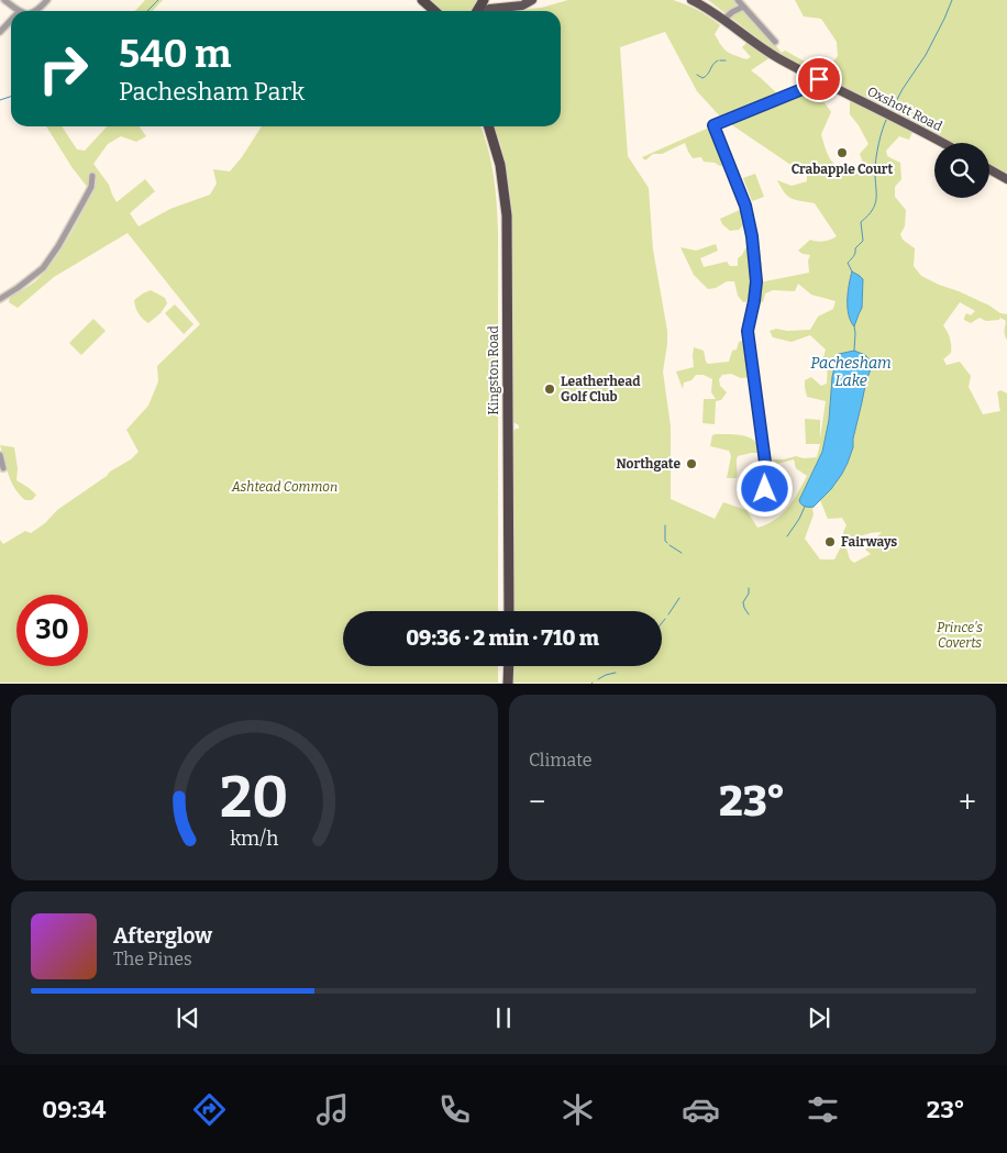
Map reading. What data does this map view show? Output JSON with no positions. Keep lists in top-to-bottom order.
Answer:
{
  "streets": {
    "highway": ["Kingston Road"],
    "main road": ["Oxshott Road"]
  },
  "water": ["Pachesham Lake"],
  "parks": ["Ashtead Common", "Prince's Coverts"],
  "places": [
    "Crabapple Court",
    "Leatherhead Golf Club",
    "Northgate",
    "Fairways"
  ],
  "page": {
    "turn": ["540 m", "Pachesham Park"],
    "limit": "30",
    "trip": "09:36 · 2 min · 710 m",
    "tile": "Climate",
    "heat": ["−", "23°", "+"],
    "song": ["Afterglow", "The Pines"],
    "tabs": ["09:34", "23°"],
    "gauge": ["20", "km/h"]
  }
}
